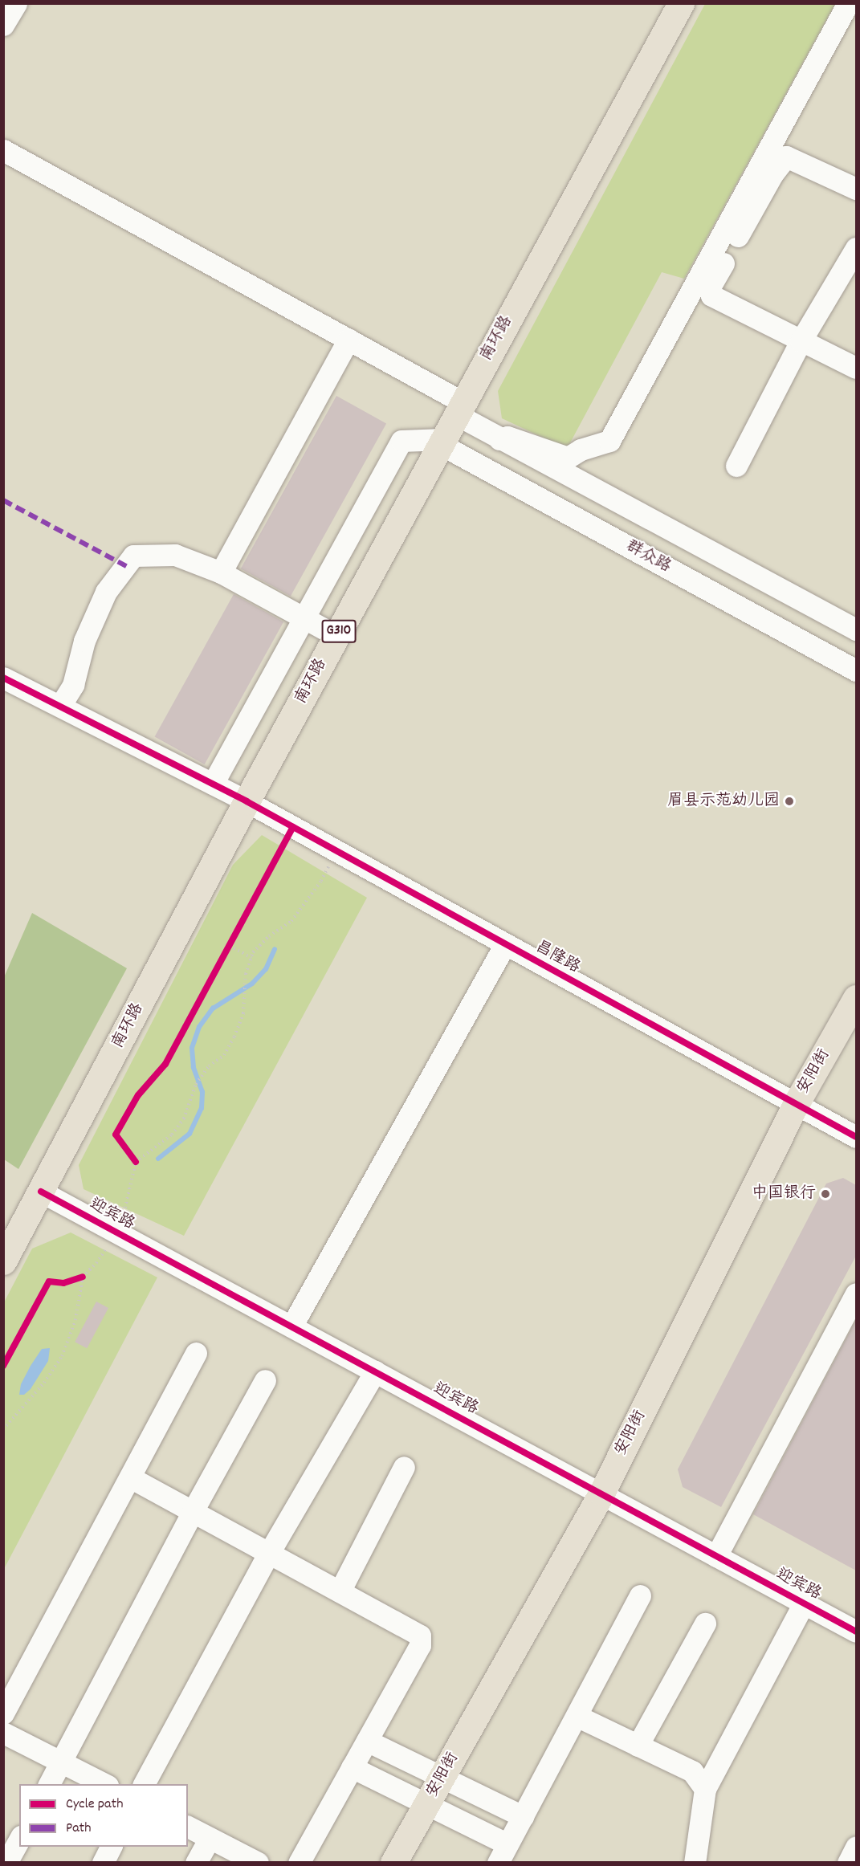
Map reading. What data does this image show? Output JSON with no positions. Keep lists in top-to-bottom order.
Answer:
{
  "streets": {
    "main road": ["南环路", "G310", "安阳街"],
    "street": ["群众路", "昌隆路", "迎宾路"]
  },
  "crossings": [
    ["南环路", "群众路"],
    ["南环路", "昌隆路"],
    ["南环路", "迎宾路"],
    ["昌隆路", "安阳街"],
    ["安阳街", "迎宾路"]
  ],
  "places": ["眉县示范幼儿园", "中国银行"],
  "legend": ["Cycle path", "Path"]
}
